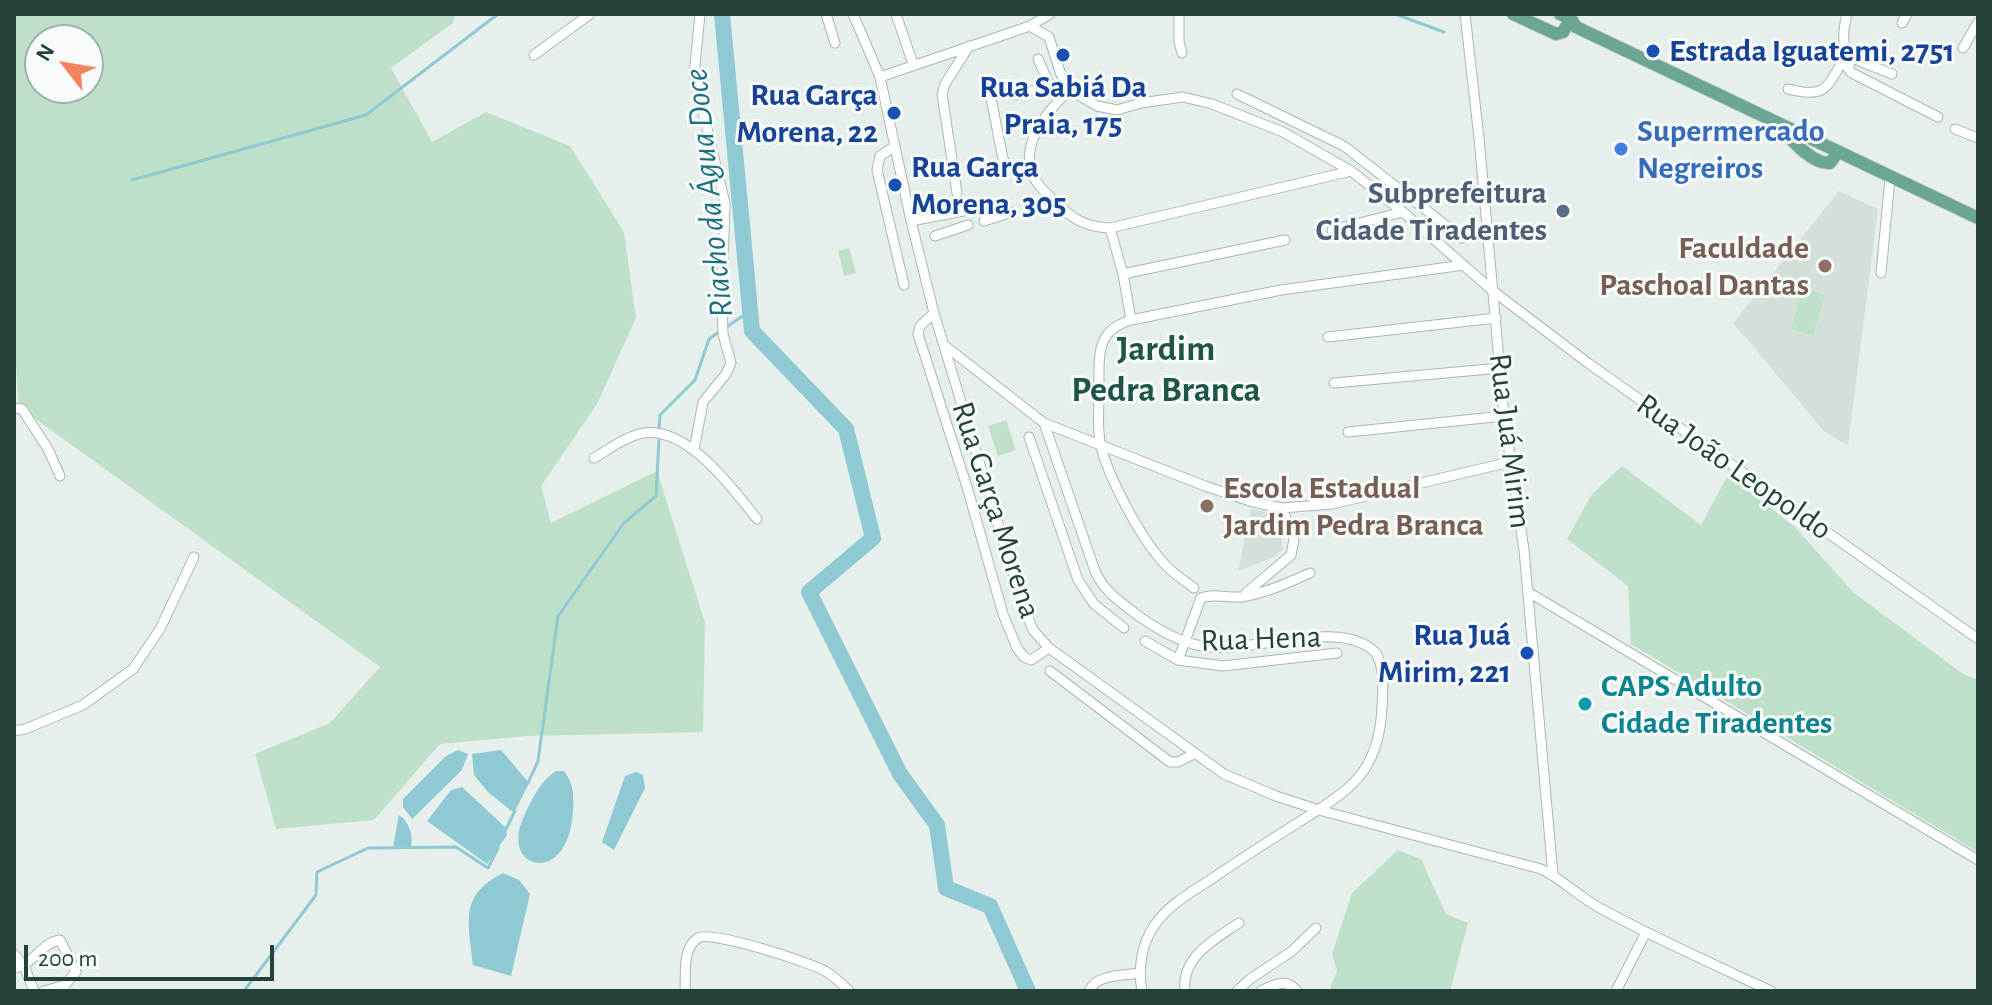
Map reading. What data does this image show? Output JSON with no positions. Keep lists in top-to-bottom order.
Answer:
{
  "streets": {
    "street": [
      "Rua Juá Mirim",
      "Rua João Leopoldo",
      "Rua Garça Morena",
      "Rua Hena"
    ]
  },
  "crossings": [
    ["Rua Juá Mirim", "Rua João Leopoldo"],
    ["Rua Juá Mirim", "Rua Garça Morena"],
    ["Rua Garça Morena", "Rua Hena"]
  ],
  "districts": ["Jardim Pedra Branca"],
  "water": ["Riacho da Água Doce"],
  "places": [
    "Estrada Iguatemi, 2751",
    "Rua Sabiá Da Praia, 175",
    "Rua Garça Morena, 22",
    "Supermercado Negreiros",
    "Rua Garça Morena, 305",
    "Subprefeitura Cidade Tiradentes",
    "Faculdade Paschoal Dantas",
    "Escola Estadual Jardim Pedra Branca",
    "Rua Juá Mirim, 221",
    "CAPS Adulto Cidade Tiradentes"
  ],
  "scale_bar": "200 m",
  "north": "top left"
}
